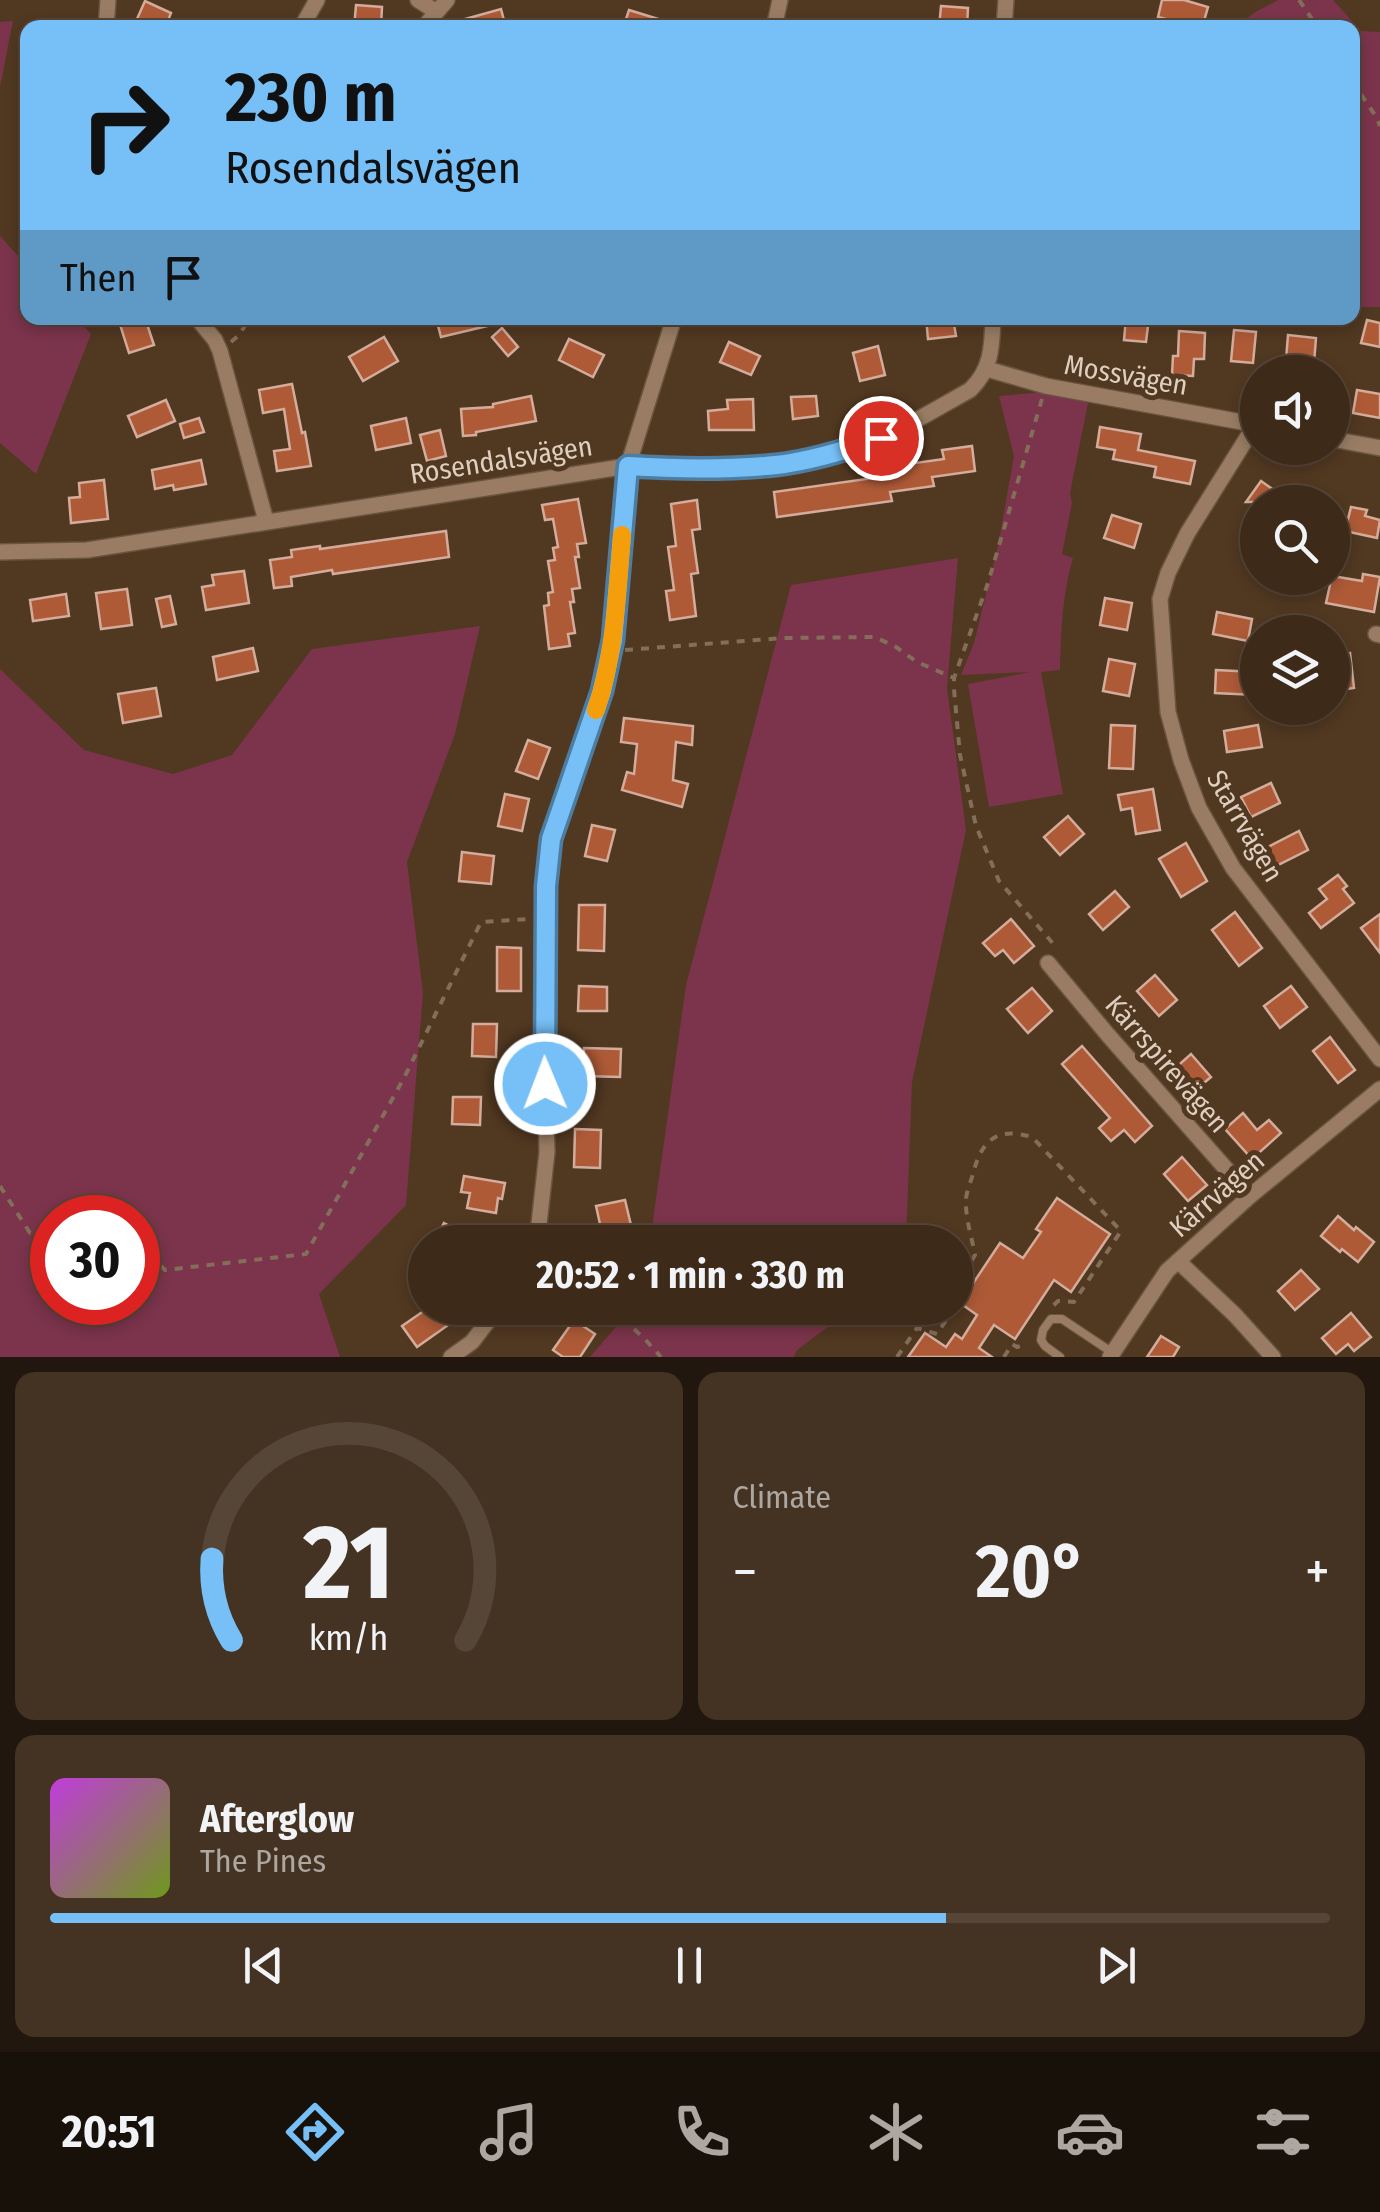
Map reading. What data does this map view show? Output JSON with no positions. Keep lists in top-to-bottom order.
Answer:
{
  "streets": {
    "street": [
      "Mossvägen",
      "Rosendalsvägen",
      "Starrvägen",
      "Kärrspirevägen",
      "Kärrvägen"
    ]
  },
  "crossings": [
    ["Mossvägen", "Rosendalsvägen"],
    ["Kärrspirevägen", "Kärrvägen"]
  ],
  "page": {
    "turn": ["230 m", "Rosendalsvägen"],
    "then": "Then",
    "limit": "30",
    "trip": "20:52 · 1 min · 330 m",
    "tile": "Climate",
    "heat": ["−", "20°", "+"],
    "song": ["Afterglow", "The Pines"],
    "tabs": "20:51",
    "gauge": ["21", "km/h"]
  }
}
